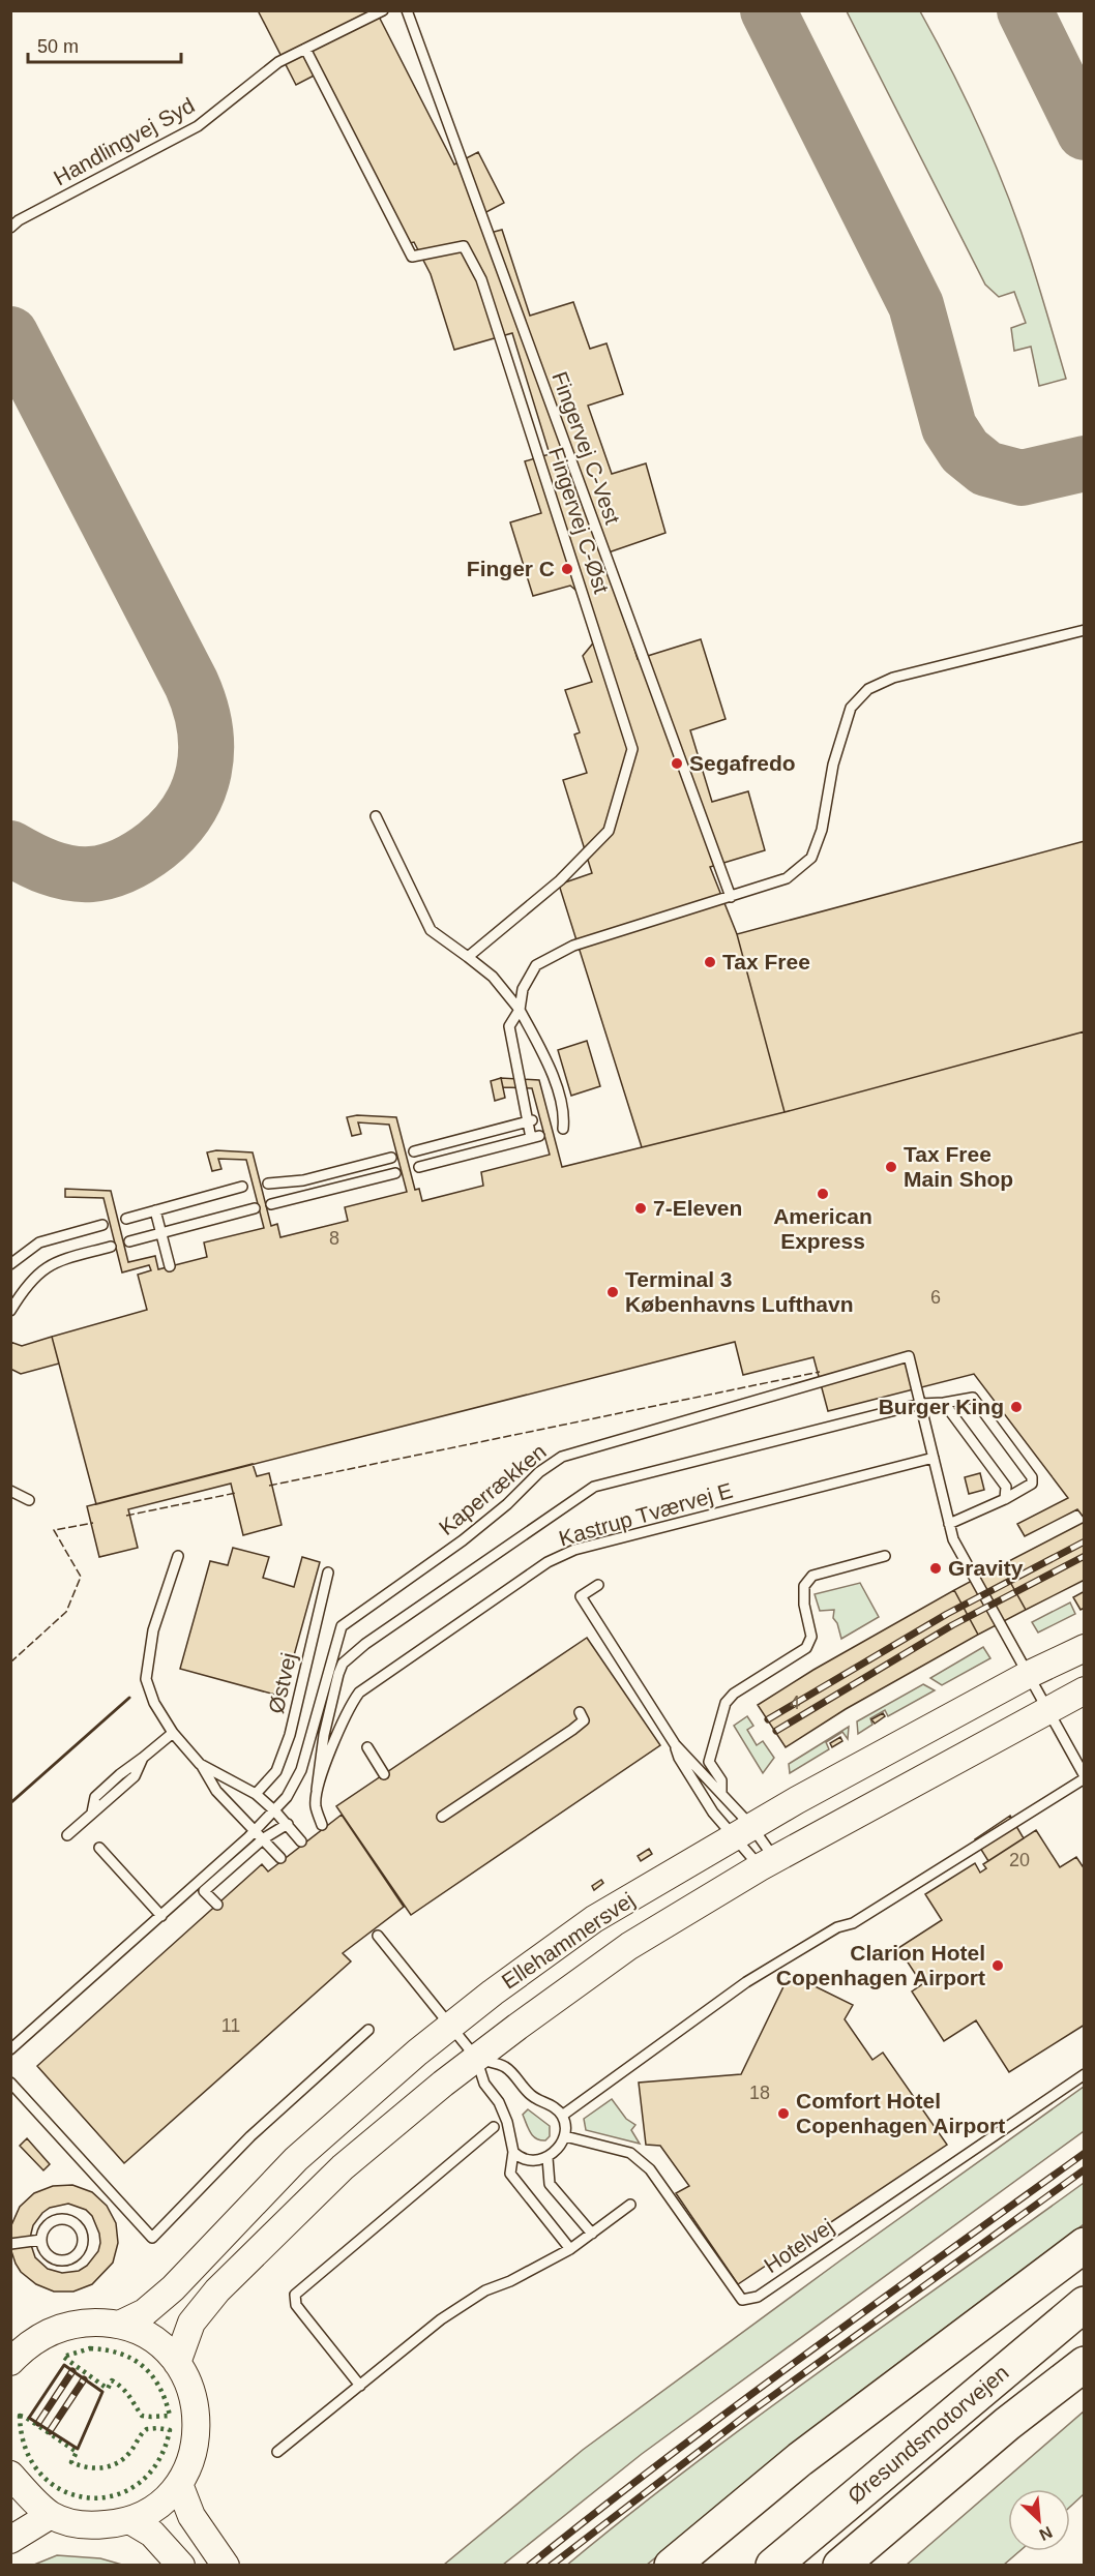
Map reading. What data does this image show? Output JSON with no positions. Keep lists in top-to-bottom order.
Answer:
{
  "streets": {
    "highway": ["Øresundsmotorvejen"],
    "street": ["Ellehammersvej"],
    "lane": [
      "Handlingvej Syd",
      "Fingervej C-Vest",
      "Fingervej C-Øst",
      "Kaperrækken",
      "Kastrup Tværvej E",
      "Østvej",
      "Hotelvej"
    ]
  },
  "crossings": [
    ["Handlingvej Syd", "Fingervej C-Øst"]
  ],
  "places": [
    "Finger C",
    "Segafredo",
    "Tax Free",
    "Tax Free Main Shop",
    "American Express",
    "7-Eleven",
    "Terminal 3 Københavns Lufthavn",
    "Burger King",
    "Gravity",
    "Clarion Hotel Copenhagen Airport",
    "Comfort Hotel Copenhagen Airport"
  ],
  "house_numbers": [
    "8",
    "6",
    "4",
    "20",
    "11",
    "18"
  ],
  "scale_bar": "50 m",
  "north": "bottom right"
}
